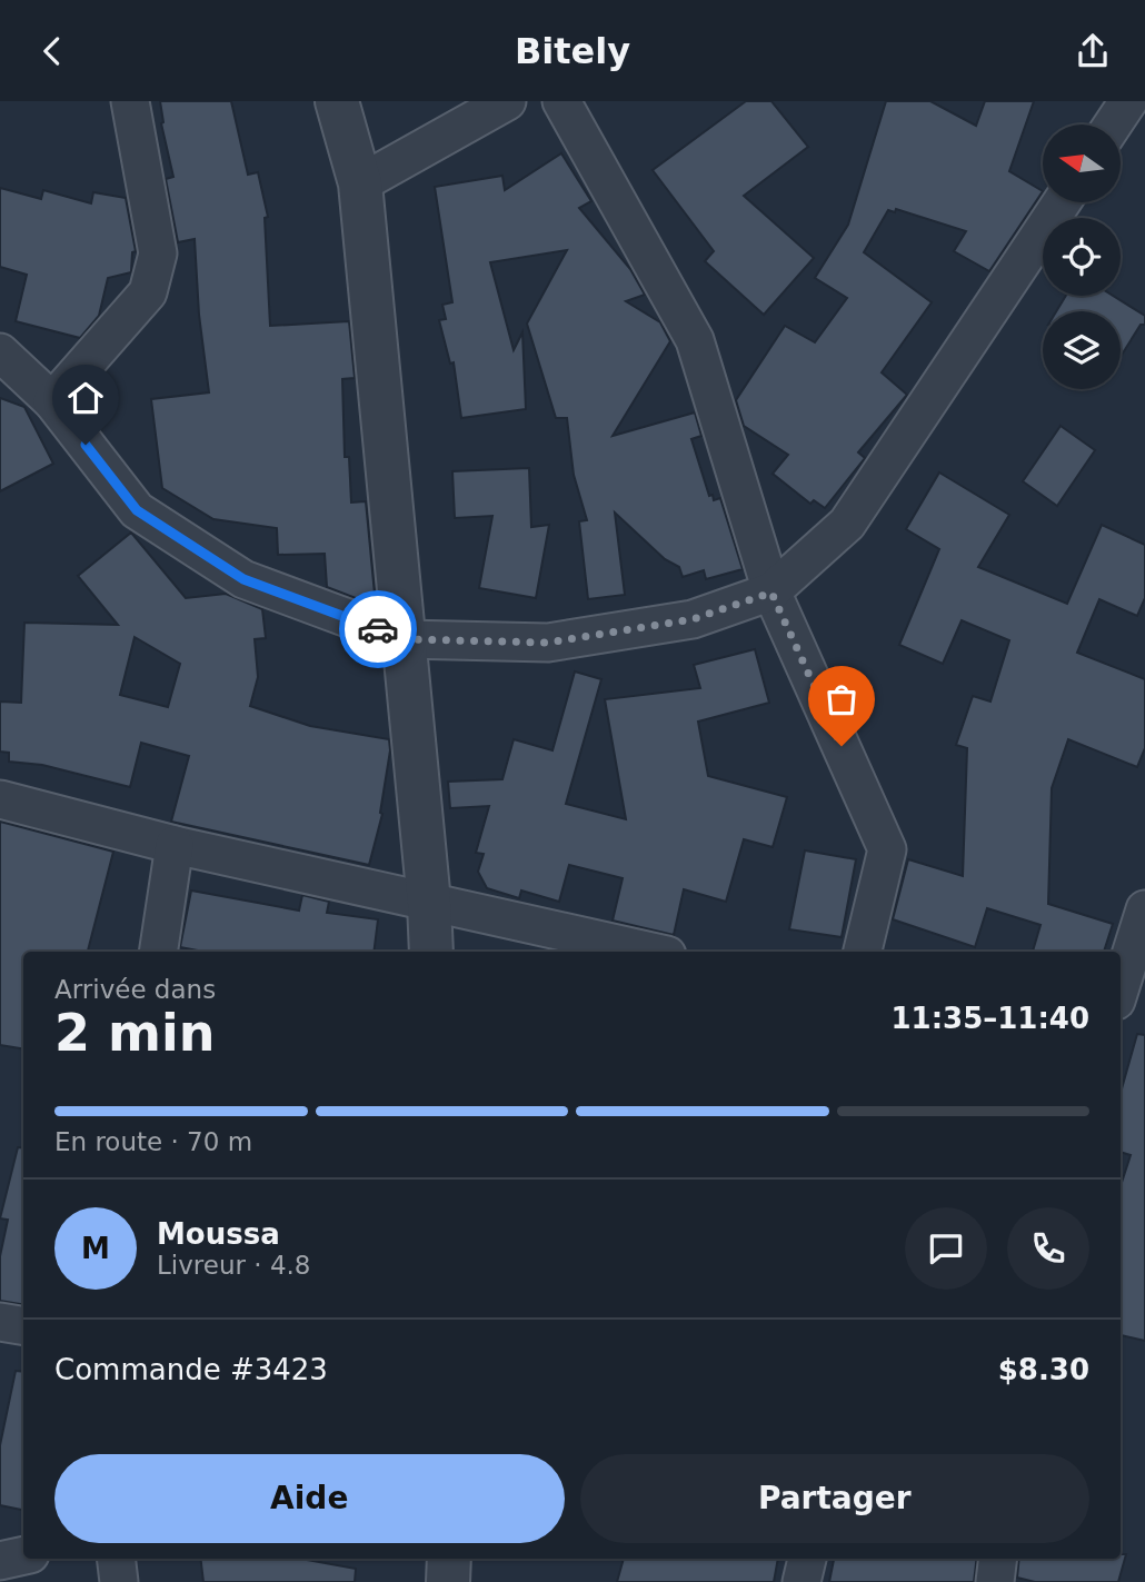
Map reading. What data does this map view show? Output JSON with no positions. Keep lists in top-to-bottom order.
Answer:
{
  "north": "left",
  "page": {
    "header": "Bitely",
    "heading": ["2 min", "Arrivée dans", "11:35–11:40"],
    "panel": [
      "Moussa",
      "Livreur · 4.8",
      "Commande #3423",
      "$8.30"
    ],
    "bar": "En route · 70 m",
    "round": "M",
    "buttons": ["Aide", "Partager"]
  }
}
